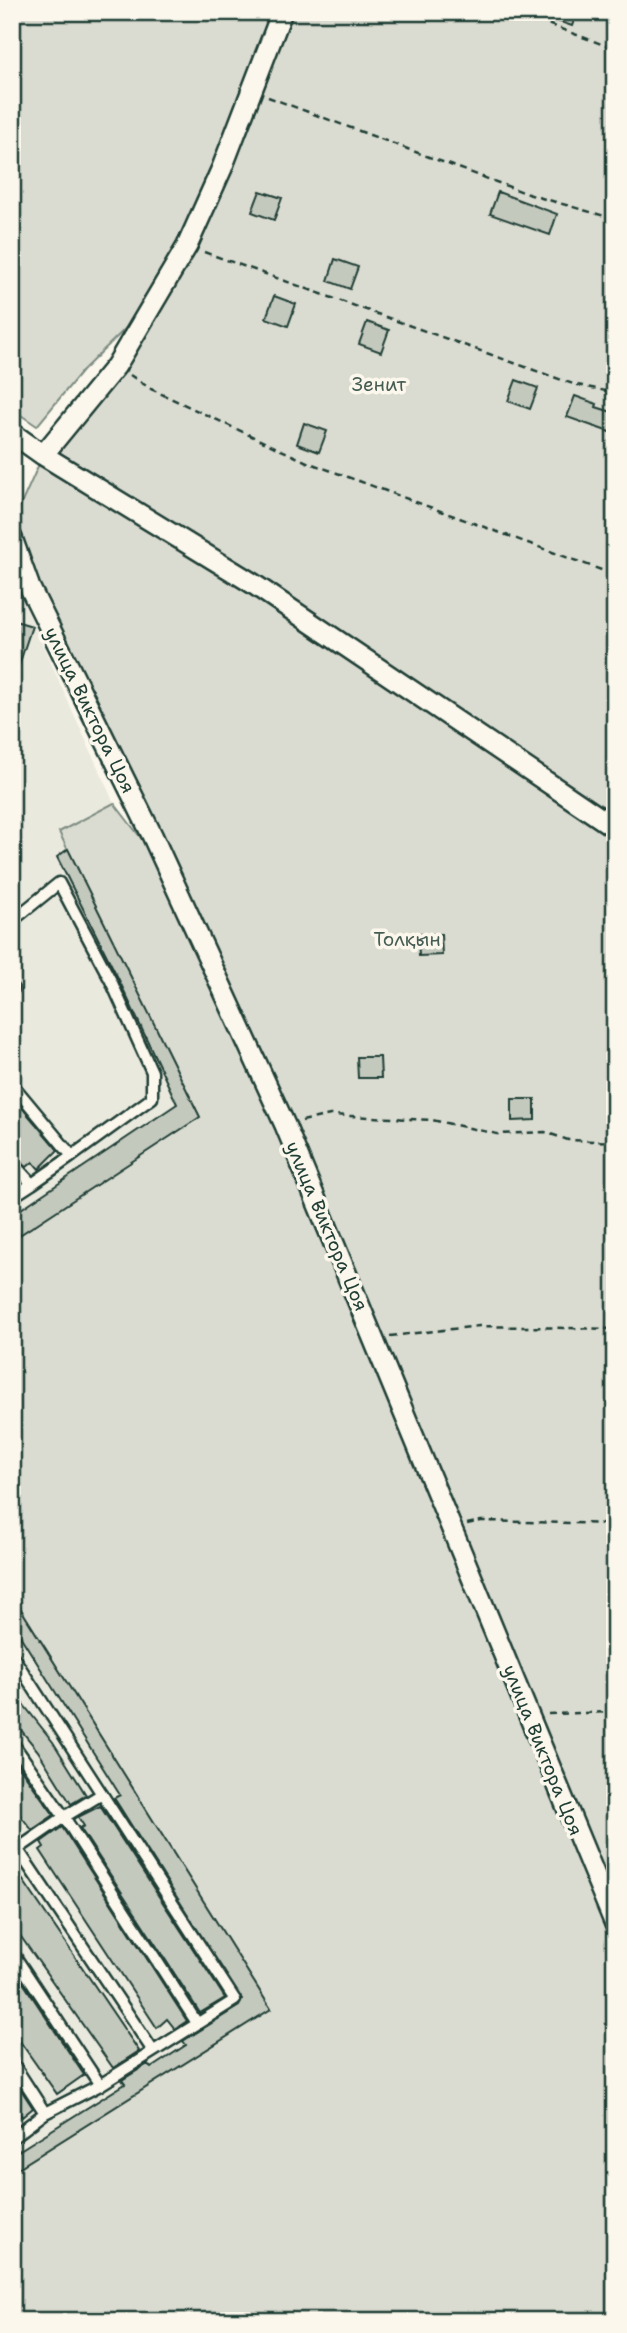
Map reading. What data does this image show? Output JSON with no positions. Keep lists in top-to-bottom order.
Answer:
{
  "streets": {
    "street": ["улица Виктора Цоя"]
  },
  "parks": ["Зенит", "Толқын"]
}
